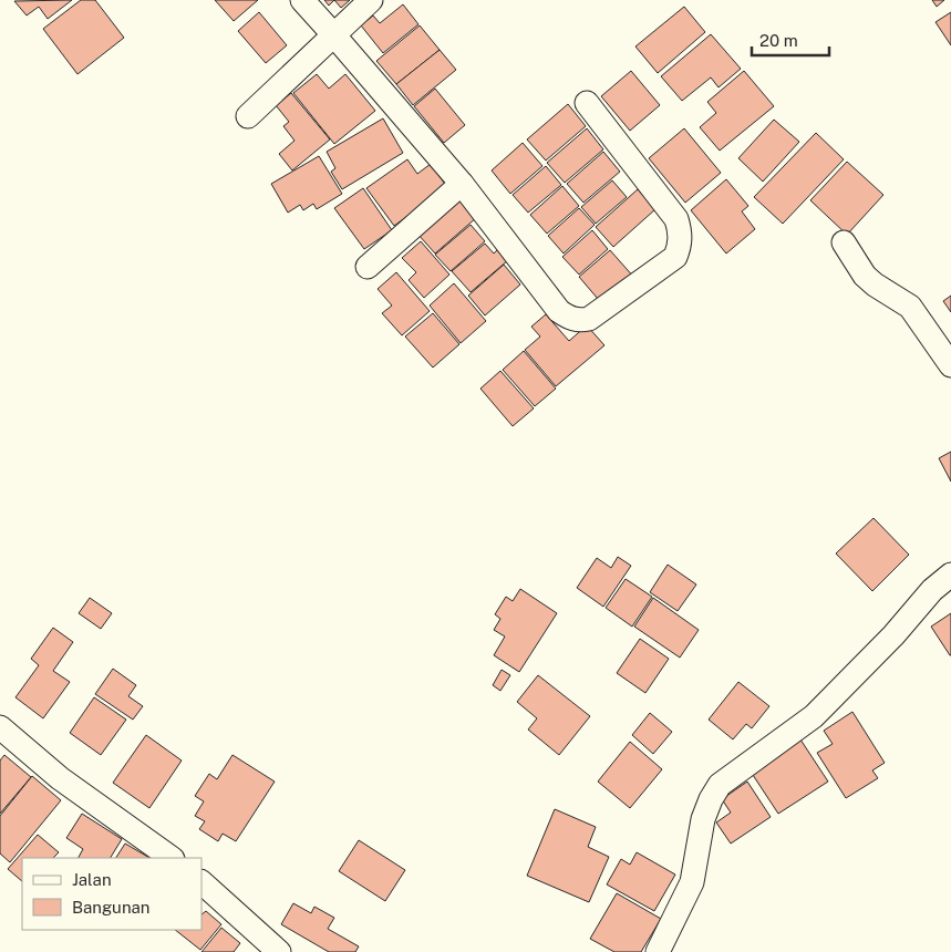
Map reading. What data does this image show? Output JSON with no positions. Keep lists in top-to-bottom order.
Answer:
{
  "legend": ["Jalan", "Bangunan"],
  "scale_bar": "20 m"
}
